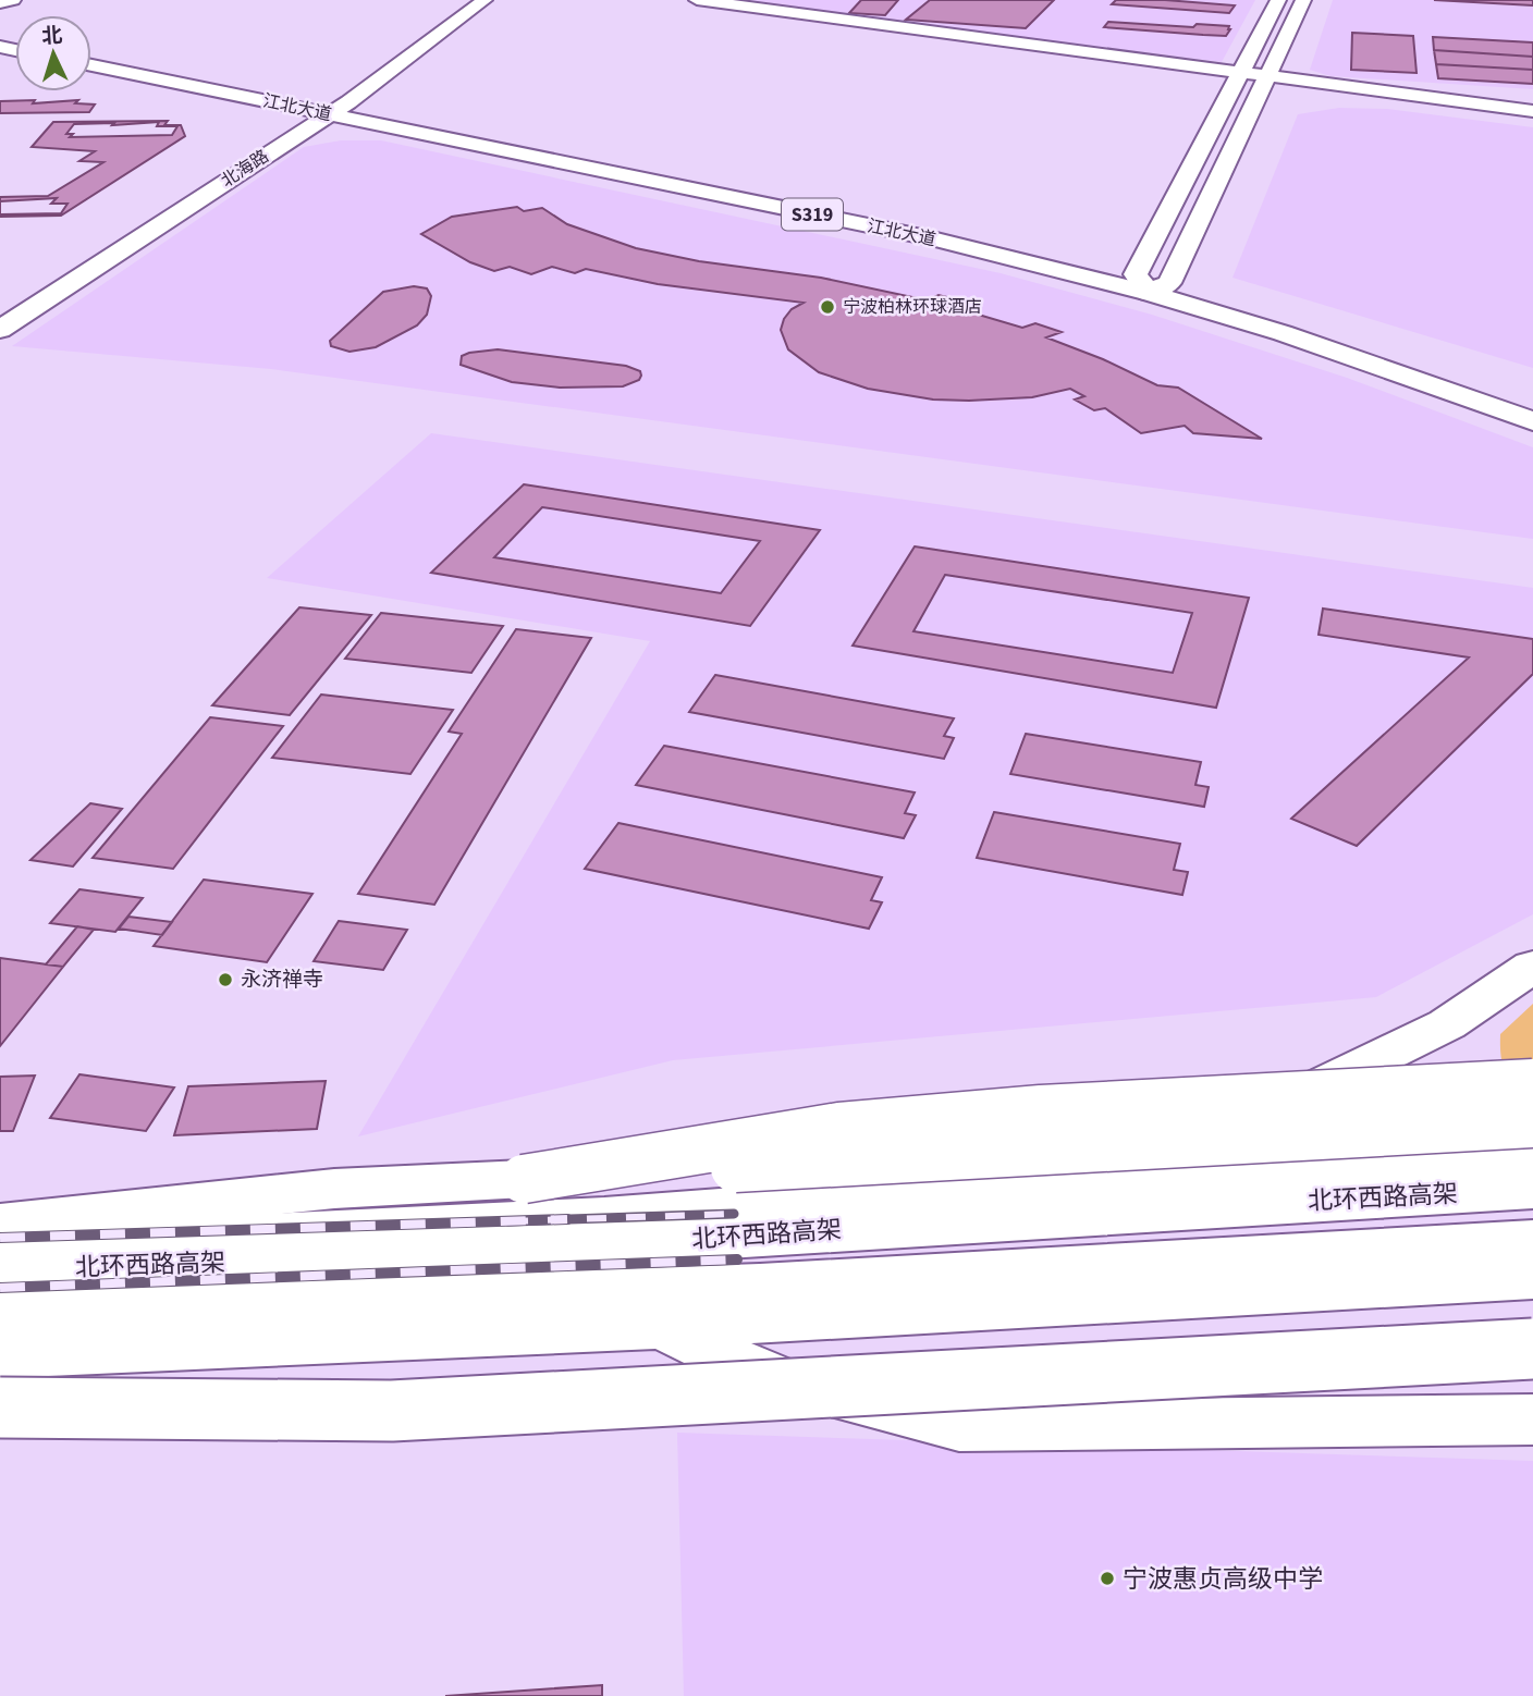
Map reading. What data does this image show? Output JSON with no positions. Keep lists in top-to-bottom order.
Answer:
{
  "streets": {
    "main road": [
      "江北大道",
      "北海路",
      "S319",
      "北环西路高架"
    ]
  },
  "crossings": [
    ["江北大道", "北海路"]
  ],
  "places": ["宁波柏林环球酒店", "永济禅寺", "宁波惠贞高级中学"],
  "north": "top"
}
